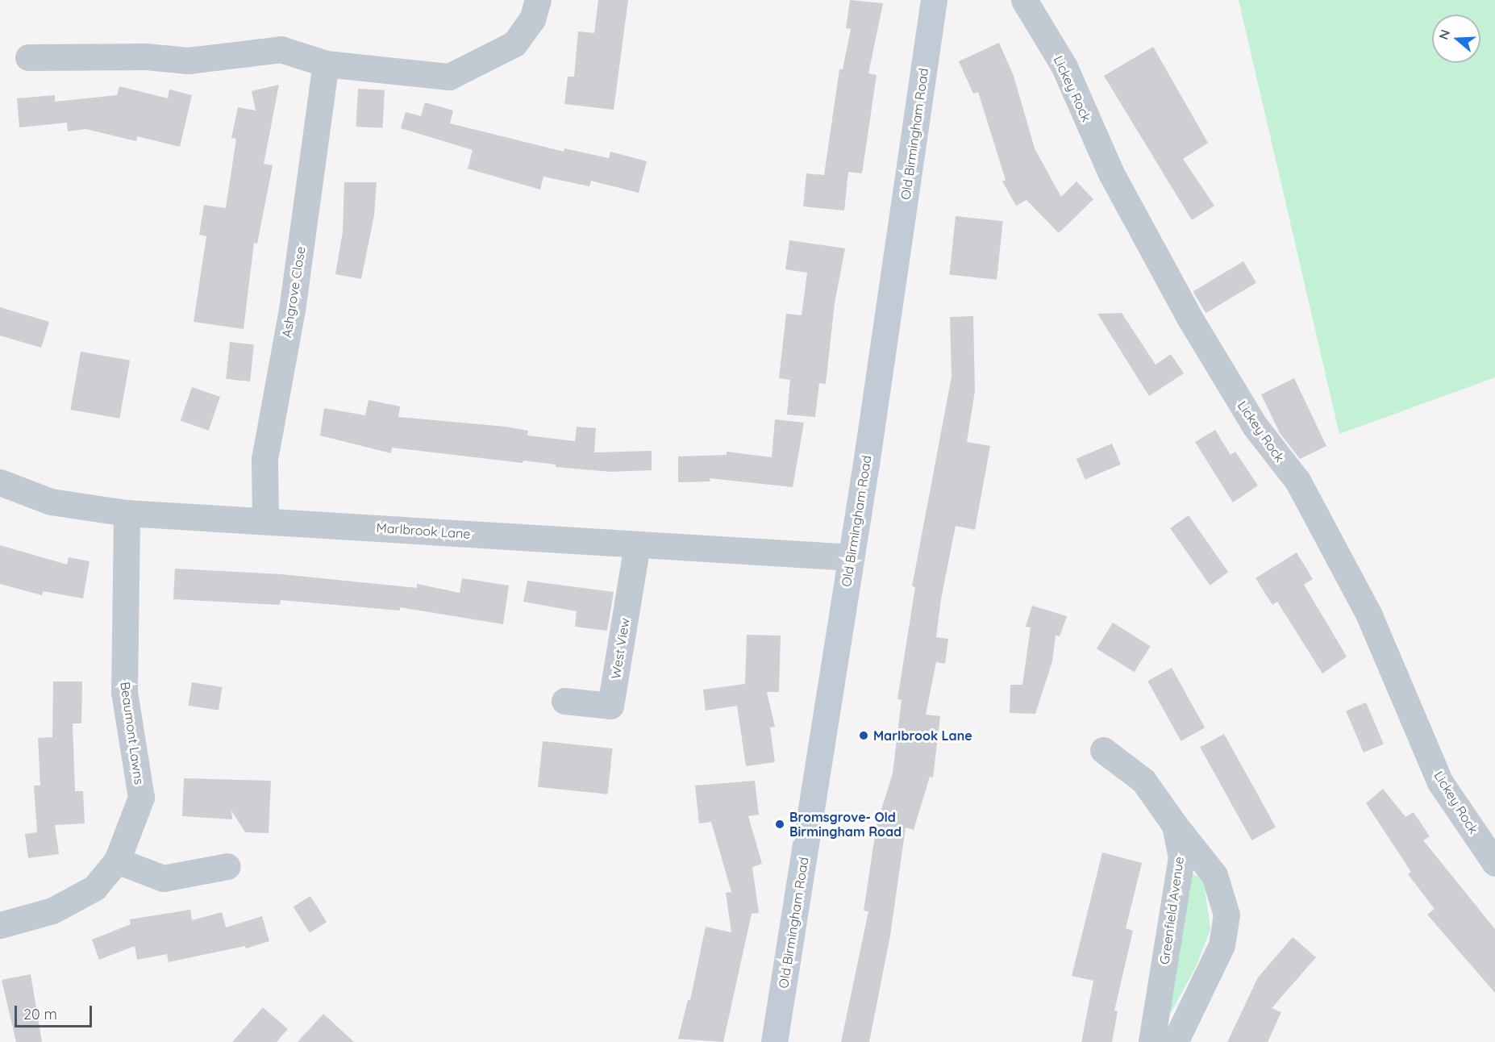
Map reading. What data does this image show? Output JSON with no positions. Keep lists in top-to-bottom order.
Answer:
{
  "streets": {
    "main road": ["Old Birmingham Road"],
    "street": [
      "Lickey Rock",
      "Ashgrove Close",
      "Marlbrook Lane",
      "West View",
      "Beaumont Lawns",
      "Greenfield Avenue"
    ]
  },
  "crossings": [
    ["Old Birmingham Road", "Marlbrook Lane"],
    ["Ashgrove Close", "Marlbrook Lane"],
    ["Marlbrook Lane", "West View"],
    ["Marlbrook Lane", "Beaumont Lawns"]
  ],
  "places": ["Marlbrook Lane", "Bromsgrove- Old Birmingham Road"],
  "scale_bar": "20 m",
  "north": "left"
}
